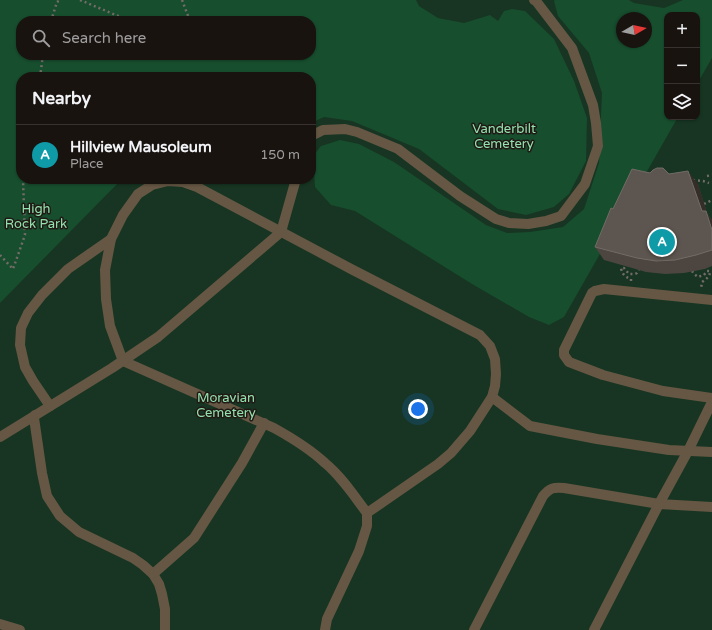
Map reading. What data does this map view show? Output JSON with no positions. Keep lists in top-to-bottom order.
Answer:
{
  "parks": ["Vanderbilt Cemetery", "High Rock Park", "Moravian Cemetery"],
  "north": "right",
  "page": {
    "map_buttons": ["+", "−"],
    "search": "Search here",
    "heading": "Nearby",
    "list": [
      {
        "mark": "A",
        "name": "Hillview Mausoleum",
        "note": "Place",
        "value": "150 m"
      }
    ],
    "pins": "A"
  }
}
